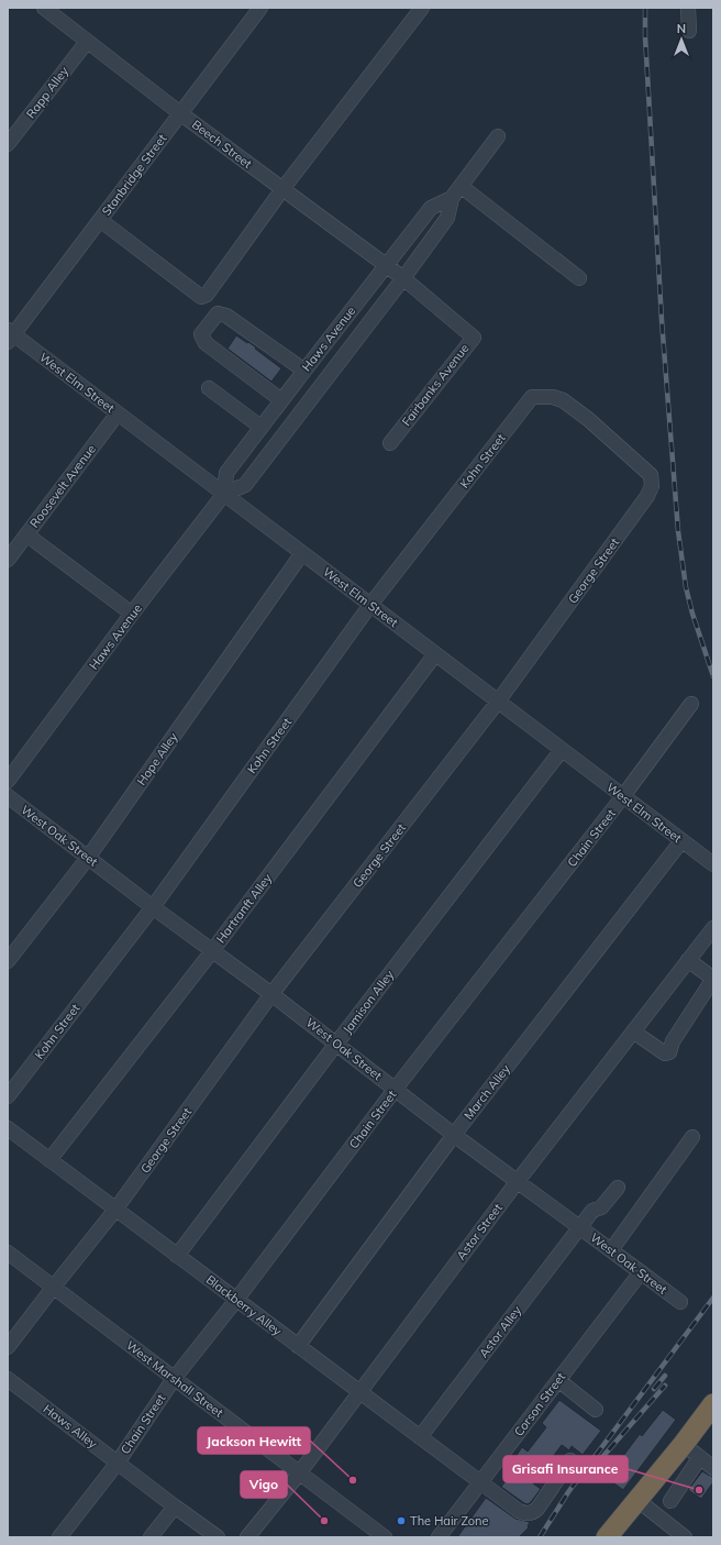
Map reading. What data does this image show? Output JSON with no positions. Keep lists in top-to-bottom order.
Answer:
{
  "streets": {
    "street": [
      "Rapp Alley",
      "Beech Street",
      "Stanbridge Street",
      "Haws Avenue",
      "West Elm Street",
      "Fairbanks Avenue",
      "Kohn Street",
      "Roosevelt Avenue",
      "George Street",
      "Hope Alley",
      "West Oak Street",
      "Chain Street",
      "Hartranft Alley",
      "Jamison Alley",
      "March Alley",
      "Astor Street",
      "Blackberry Alley",
      "Astor Alley",
      "West Marshall Street",
      "Corson Street",
      "Haws Alley"
    ]
  },
  "crossings": [
    ["Rapp Alley", "Beech Street"],
    ["Beech Street", "Stanbridge Street"],
    ["Beech Street", "Haws Avenue"],
    ["Beech Street", "Fairbanks Avenue"],
    ["Stanbridge Street", "West Elm Street"],
    ["Haws Avenue", "West Elm Street"],
    ["Haws Avenue", "Fairbanks Avenue"],
    ["West Elm Street", "Kohn Street"],
    ["West Elm Street", "Roosevelt Avenue"],
    ["West Elm Street", "George Street"],
    ["West Elm Street", "Hope Alley"],
    ["West Elm Street", "Chain Street"],
    ["West Elm Street", "Hartranft Alley"],
    ["West Elm Street", "Jamison Alley"],
    ["West Elm Street", "March Alley"],
    ["Kohn Street", "George Street"],
    ["Kohn Street", "West Oak Street"],
    ["George Street", "West Oak Street"],
    ["George Street", "Blackberry Alley"],
    ["George Street", "West Marshall Street"],
    ["Hope Alley", "West Oak Street"],
    ["West Oak Street", "Chain Street"],
    ["West Oak Street", "Hartranft Alley"],
    ["West Oak Street", "Jamison Alley"],
    ["West Oak Street", "March Alley"],
    ["West Oak Street", "Astor Street"],
    ["West Oak Street", "Astor Alley"],
    ["West Oak Street", "Corson Street"],
    ["Chain Street", "Blackberry Alley"],
    ["Chain Street", "West Marshall Street"],
    ["Chain Street", "Haws Alley"],
    ["Hartranft Alley", "Blackberry Alley"],
    ["Jamison Alley", "Blackberry Alley"],
    ["March Alley", "Blackberry Alley"],
    ["Astor Street", "Blackberry Alley"],
    ["Astor Street", "West Marshall Street"],
    ["Blackberry Alley", "Astor Alley"],
    ["Blackberry Alley", "Corson Street"]
  ],
  "places": [
    "Jackson Hewitt",
    "Grisafi Insurance",
    "Vigo",
    "The Hair Zone"
  ],
  "north": "top"
}
